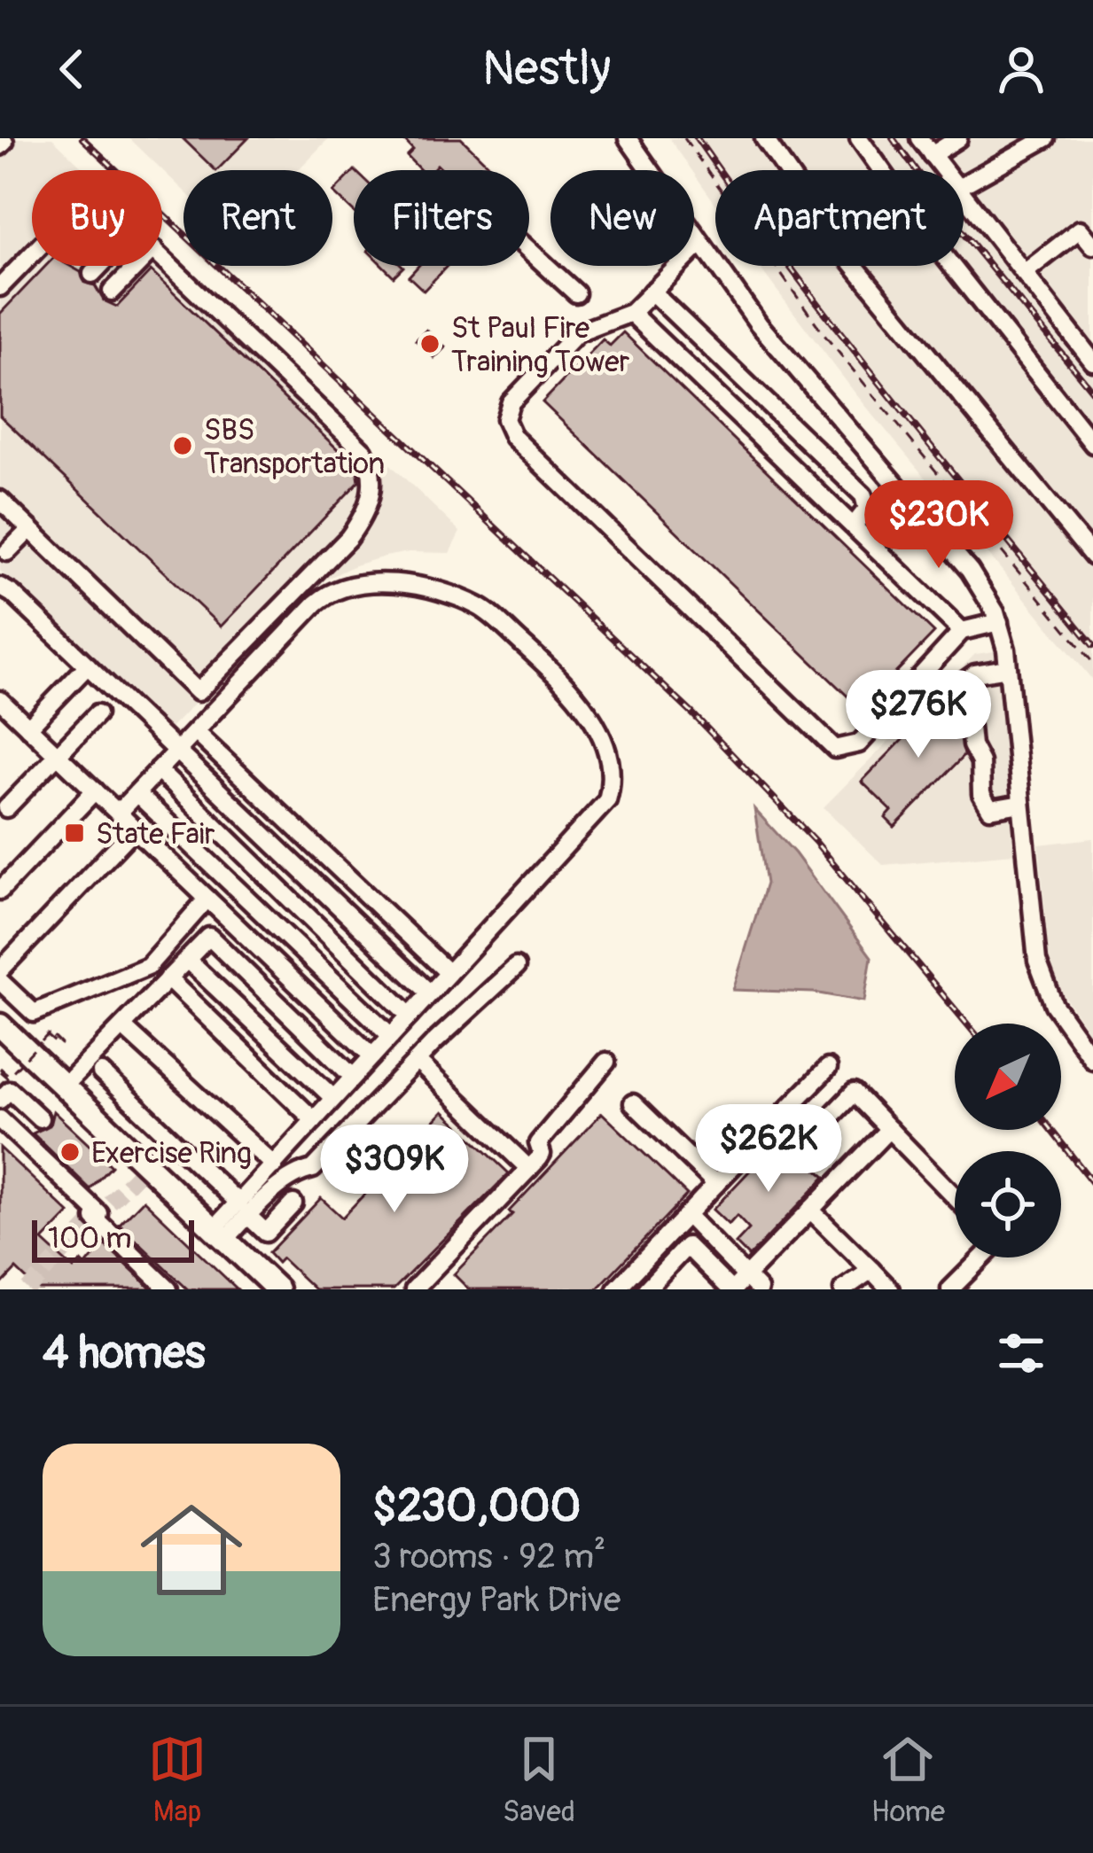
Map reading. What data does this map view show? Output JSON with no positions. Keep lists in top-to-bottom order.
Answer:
{
  "places": {
    "other": ["St Paul Fire Training Tower", "SBS Transportation", "Exercise Ring"],
    "transit": ["State Fair"]
  },
  "scale_bar": "100 m",
  "north": "bottom left",
  "page": {
    "header": "Nestly",
    "chip": [
      "Buy",
      "Rent",
      "Filters",
      "New",
      "Apartment"
    ],
    "price": [
      "$230K",
      "$276K",
      "$262K",
      "$309K"
    ],
    "scale": "100 m",
    "heading": "4 homes",
    "list": [
      {
        "name": "$230,000",
        "note": "3 rooms · 92 m² · Energy Park Drive"
      }
    ],
    "tabs": ["Map", "Saved", "Home"]
  }
}
